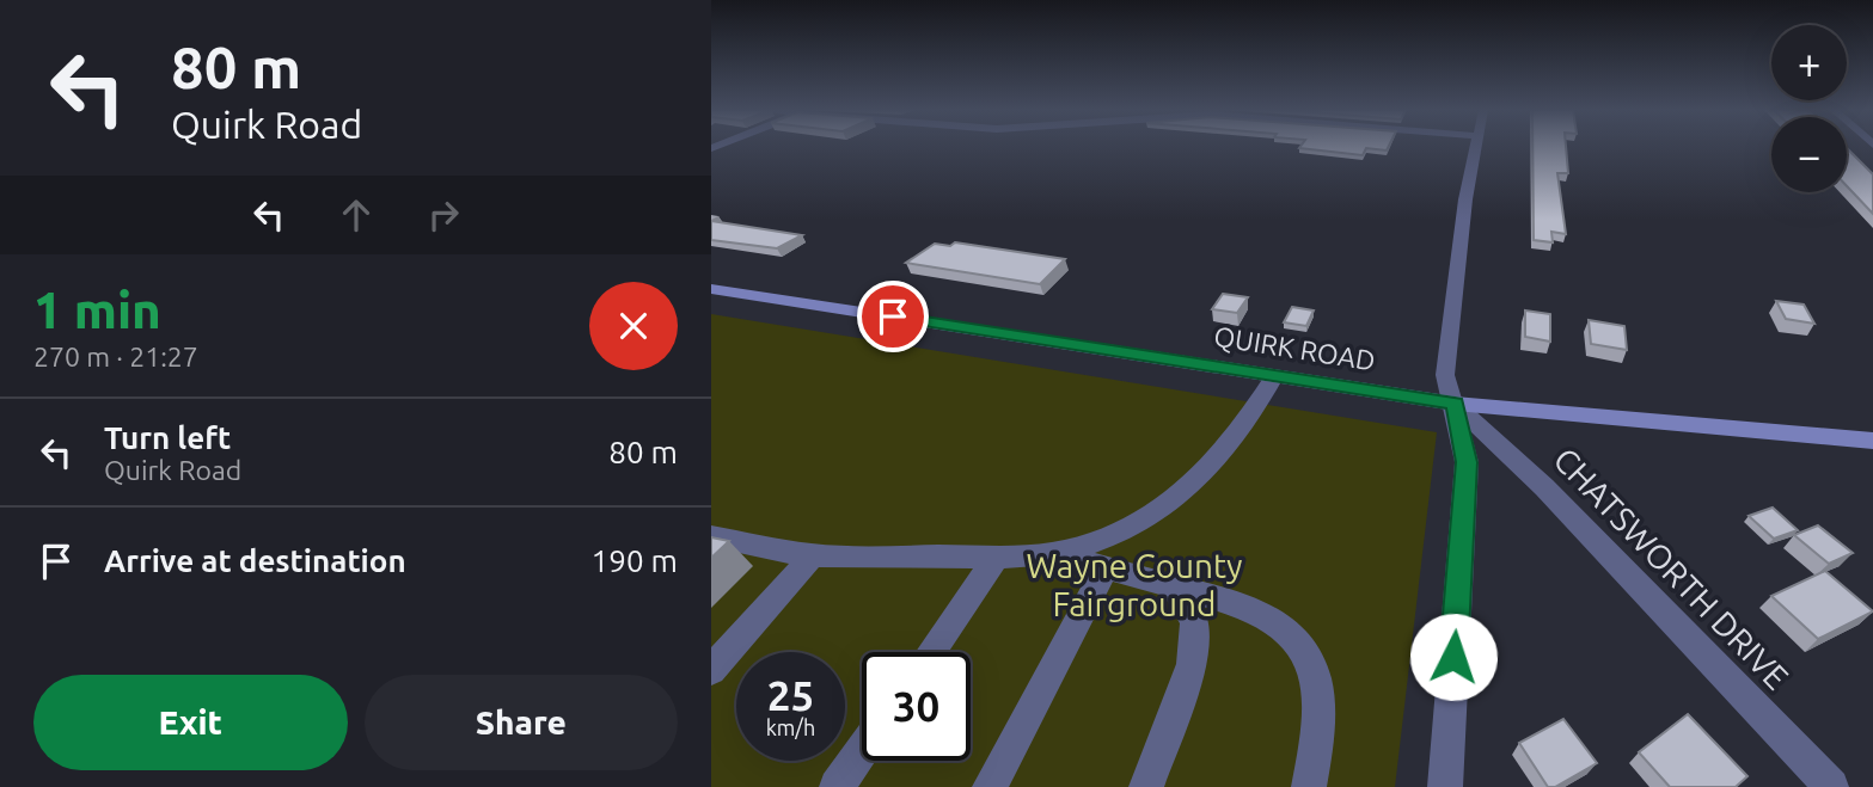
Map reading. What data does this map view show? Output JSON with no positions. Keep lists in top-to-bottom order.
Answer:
{
  "streets": {
    "street": ["QUIRK ROAD", "CHATSWORTH DRIVE"]
  },
  "crossings": [
    ["QUIRK ROAD", "CHATSWORTH DRIVE"]
  ],
  "parks": ["Wayne County Fairground"],
  "page": {
    "turn": ["80 m", "Quirk Road"],
    "map_buttons": ["+", "−"],
    "heading": ["1 min", "270 m · 21:27"],
    "list": [
      {
        "name": "Turn left",
        "note": "Quirk Road",
        "value": "80 m"
      },
      {
        "name": "Arrive at destination",
        "value": "190 m"
      }
    ],
    "speed": "25 km/h",
    "limit": "30",
    "buttons": ["Exit", "Share"]
  }
}
